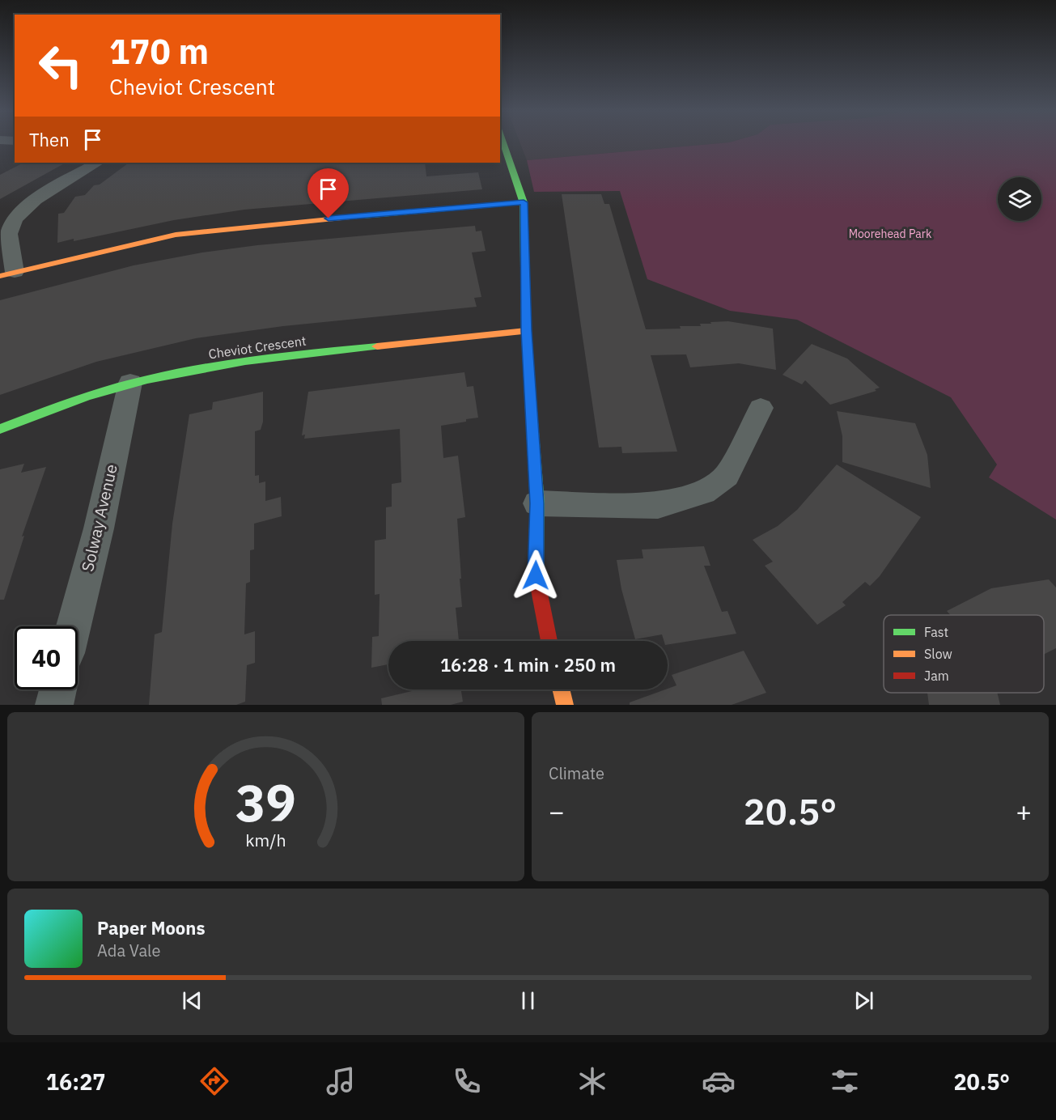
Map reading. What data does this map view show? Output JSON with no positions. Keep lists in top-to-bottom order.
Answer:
{
  "streets": {
    "street": ["Cheviot Crescent", "Solway Avenue"]
  },
  "crossings": [
    ["Cheviot Crescent", "Solway Avenue"]
  ],
  "parks": ["Moorehead Park"],
  "legend": ["Fast", "Slow", "Jam"],
  "page": {
    "turn": ["170 m", "Cheviot Crescent"],
    "then": "Then",
    "limit": "40",
    "trip": "16:28 · 1 min · 250 m",
    "tile": "Climate",
    "heat": ["−", "20.5°", "+"],
    "song": ["Paper Moons", "Ada Vale"],
    "tabs": ["16:27", "20.5°"],
    "gauge": ["39", "km/h"]
  }
}
